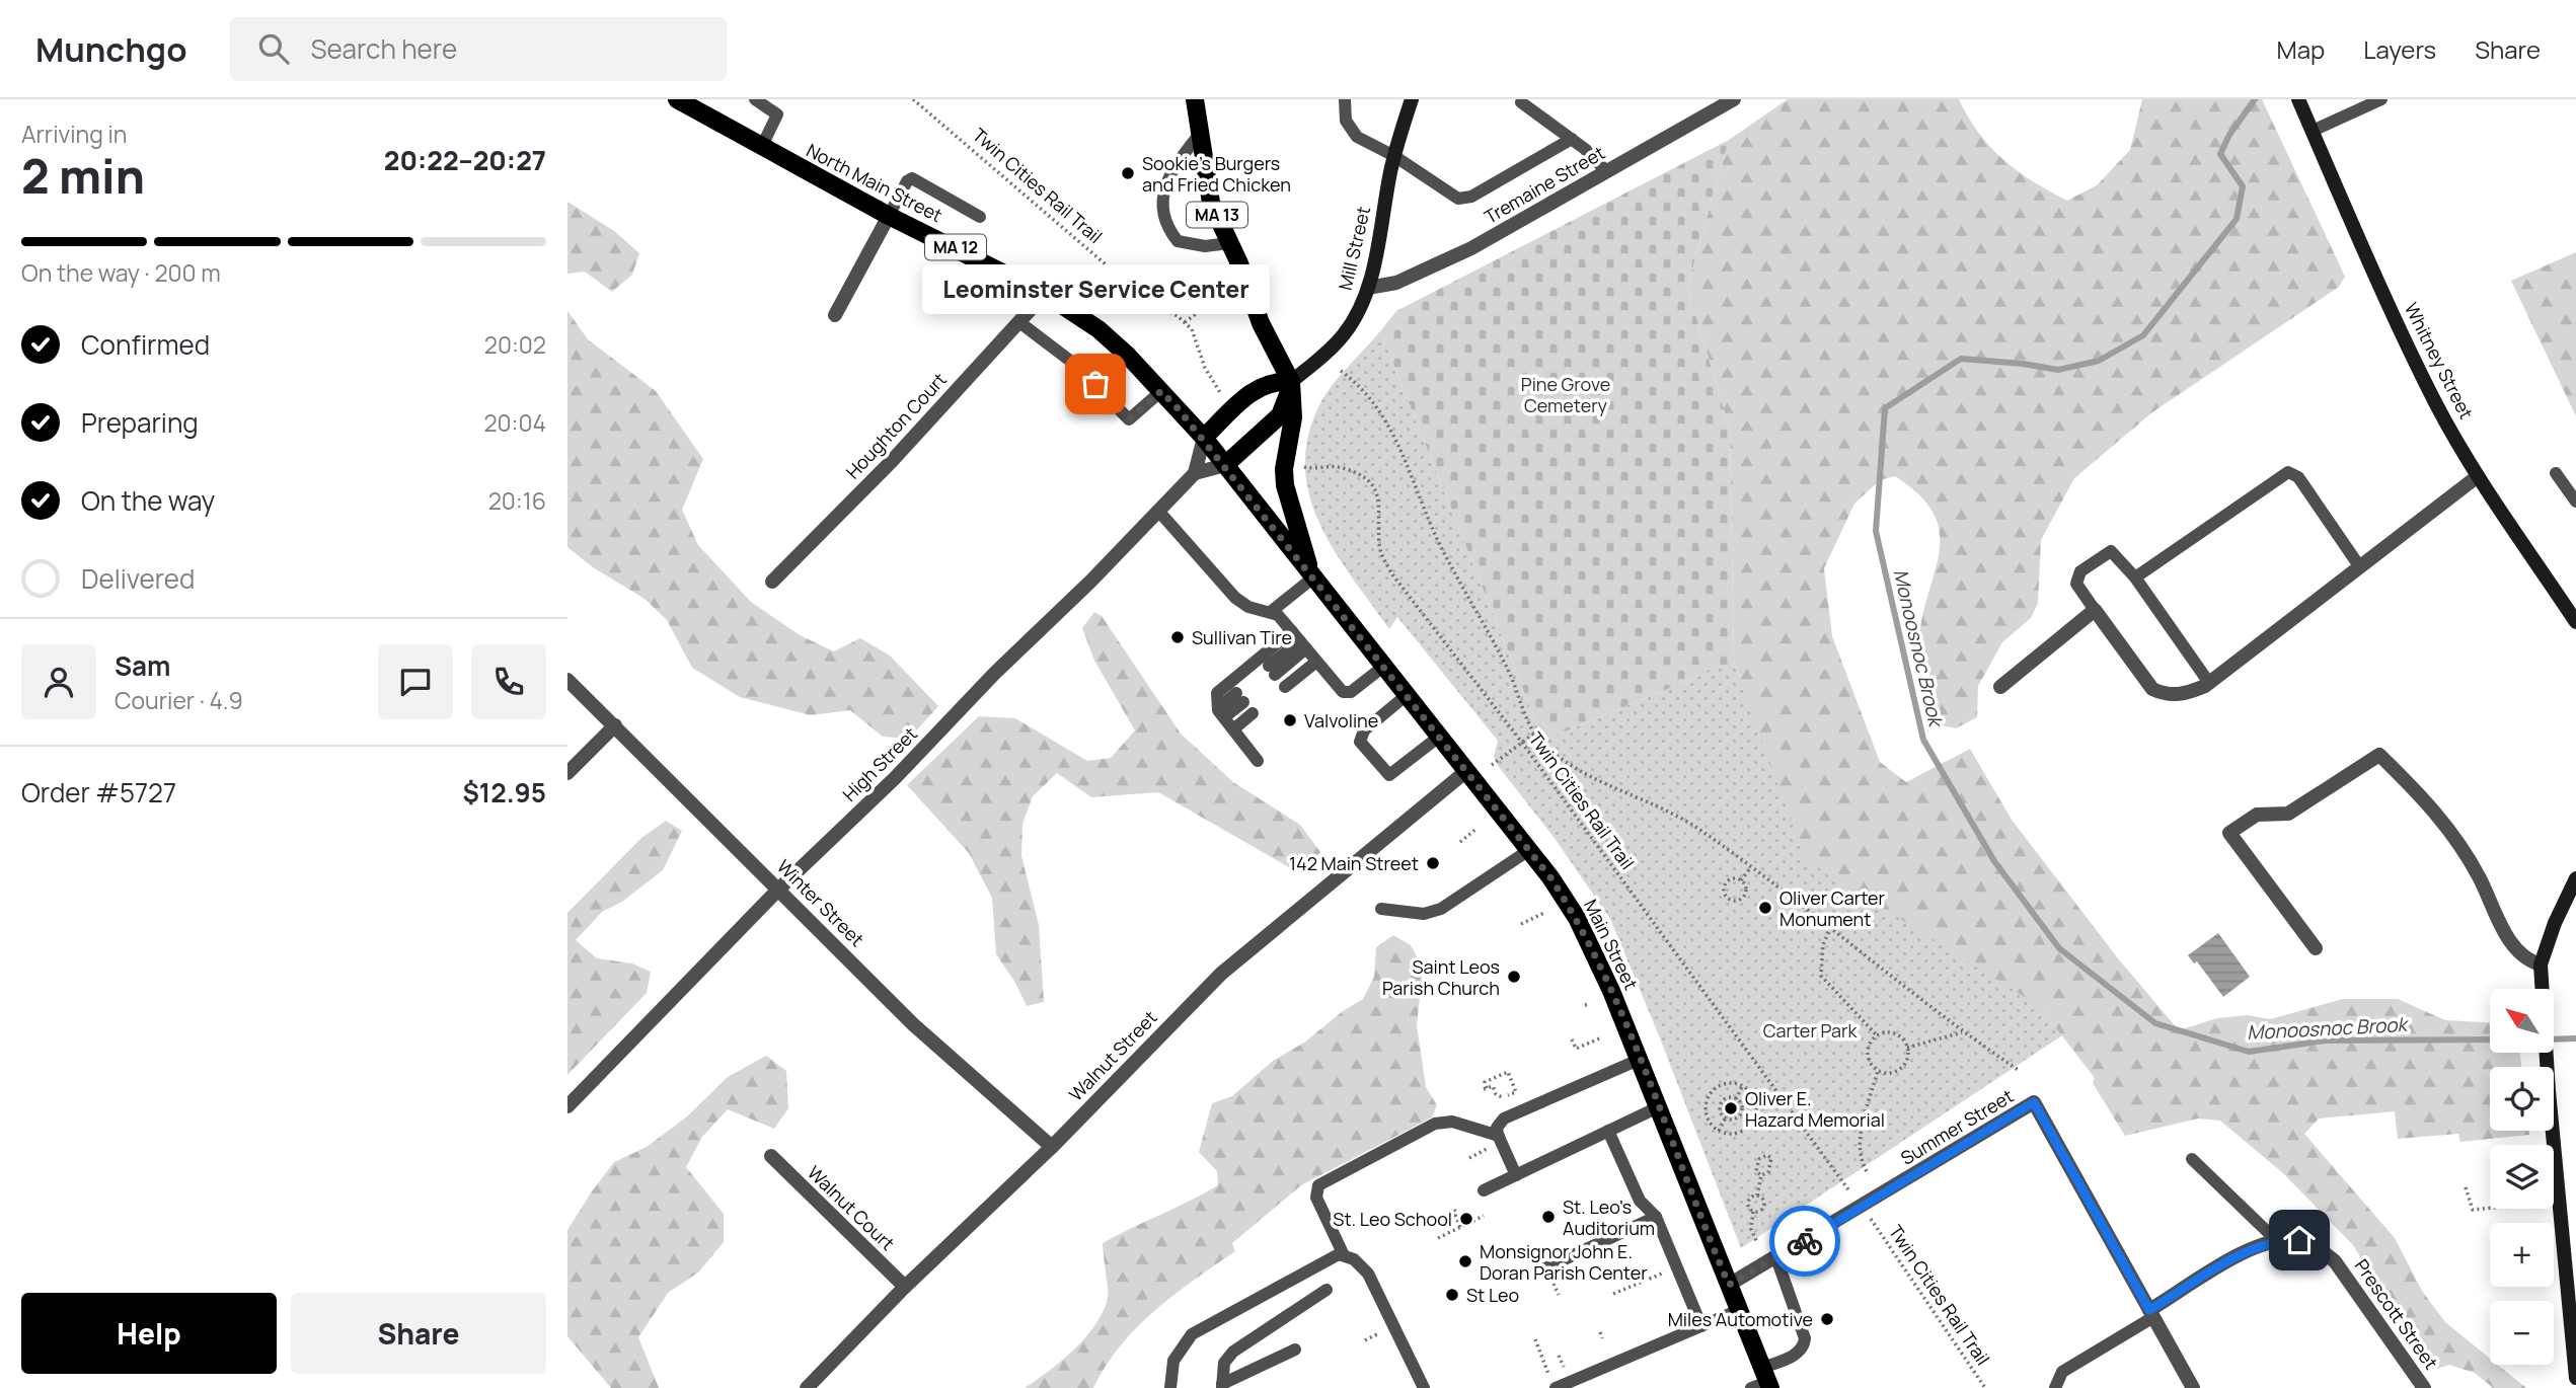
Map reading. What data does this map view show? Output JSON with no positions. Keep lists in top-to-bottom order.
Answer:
{
  "streets": {
    "main road": [
      "North Main Street",
      "MA 13",
      "MA 12",
      "Mill Street",
      "Whitney Street",
      "Main Street"
    ],
    "street": [
      "Tremaine Street",
      "Houghton Court",
      "High Street",
      "Winter Street",
      "Walnut Street",
      "Summer Street",
      "Walnut Court",
      "Prescott Street"
    ],
    "path": ["Twin Cities Rail Trail"]
  },
  "crossings": [
    ["North Main Street", "Houghton Court"],
    ["North Main Street", "High Street"],
    ["North Main Street", "Main Street"],
    ["Tremaine Street", "Mill Street"],
    ["MA 13", "Mill Street"],
    ["High Street", "Winter Street"],
    ["Winter Street", "Walnut Street"],
    ["Main Street", "Walnut Street"],
    ["Main Street", "Summer Street"],
    ["Walnut Street", "Walnut Court"]
  ],
  "water": ["Monoosnoc Brook"],
  "parks": ["Pine Grove Cemetery", "Carter Park"],
  "places": [
    "Sookie's Burgers and Fried Chicken",
    "Leominster Service Center",
    "Sullivan Tire",
    "Valvoline",
    "142 Main Street",
    "Oliver Carter Monument",
    "Saint Leos Parish Church",
    "Oliver E. Hazard Memorial",
    "St. Leo's Auditorium",
    "St. Leo School",
    "Monsignor John E. Doran Parish Center",
    "St Leo",
    "Miles Automotive"
  ],
  "north": "top left",
  "page": {
    "header": "Munchgo",
    "search": "Search here",
    "nav": ["Map", "Layers", "Share"],
    "heading": ["2 min", "Arriving in", "20:22–20:27"],
    "panel": [
      "Sam",
      "Courier · 4.9",
      "Order #5727",
      "$12.95"
    ],
    "bar": "On the way · 200 m",
    "bubble": "Leominster Service Center",
    "list": [
      ["Confirmed", "20:02"],
      ["Preparing", "20:04"],
      ["On the way", "20:16"],
      "Delivered"
    ],
    "map_buttons": ["+", "−"],
    "buttons": ["Help", "Share"]
  }
}
